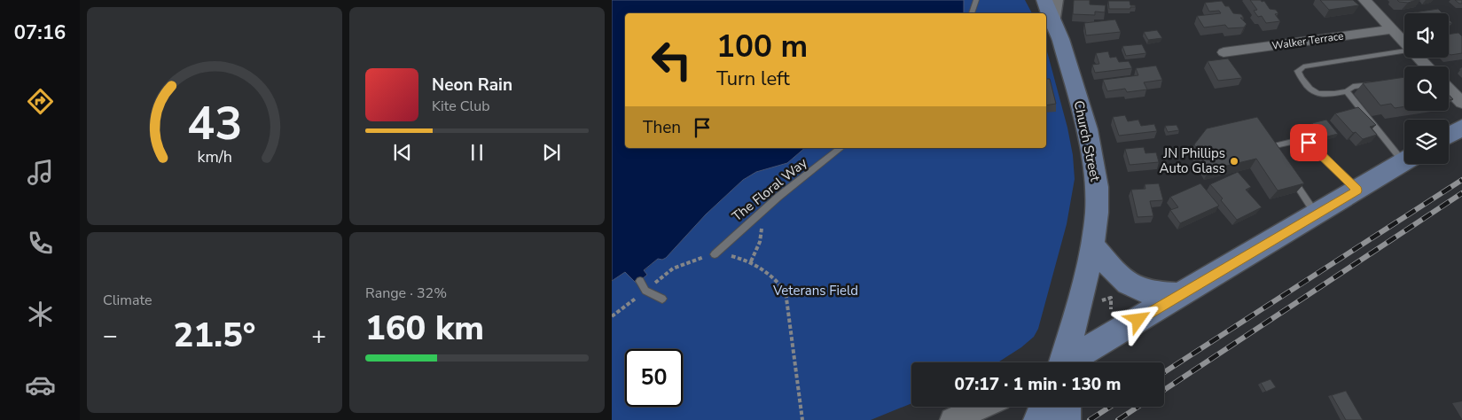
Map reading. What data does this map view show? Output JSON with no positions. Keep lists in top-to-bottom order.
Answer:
{
  "streets": {
    "main road": ["Church Street"],
    "street": ["Walker Terrace"],
    "lane": ["The Floral Way"]
  },
  "parks": ["Veterans Field"],
  "places": ["JN Phillips Auto Glass"],
  "page": {
    "tabs": "07:16",
    "turn": ["100 m", "Turn left"],
    "song": ["Neon Rain", "Kite Club"],
    "then": "Then",
    "tile": [
      "Climate",
      ["Range · 32%", "160 km"]
    ],
    "heat": ["−", "21.5°", "+"],
    "limit": "50",
    "trip": "07:17 · 1 min · 130 m",
    "gauge": ["43", "km/h"]
  }
}
